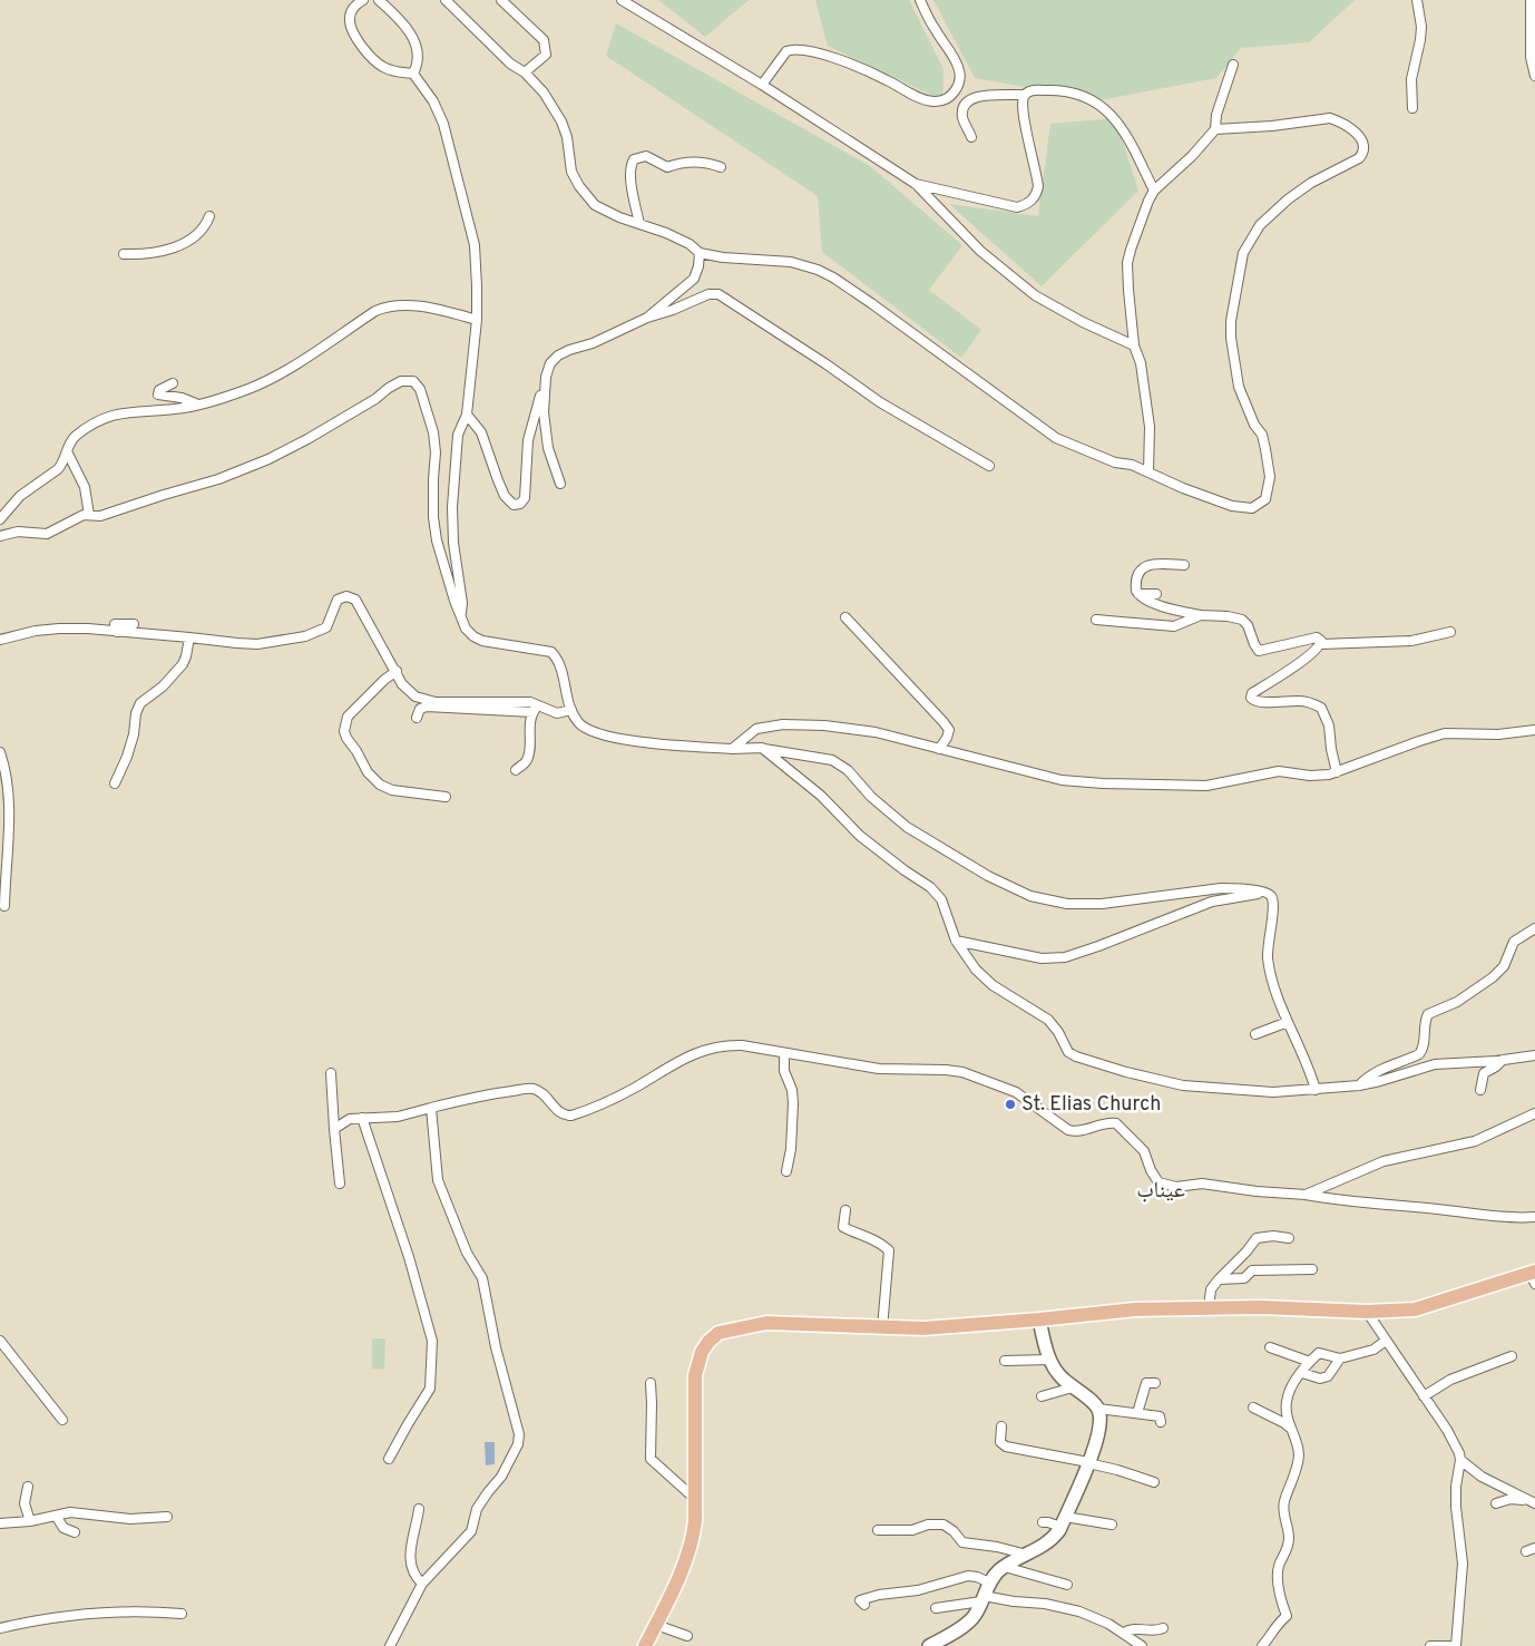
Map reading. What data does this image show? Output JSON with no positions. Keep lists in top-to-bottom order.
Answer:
{
  "districts": ["عيناب"],
  "places": ["St. Elias Church"]
}
